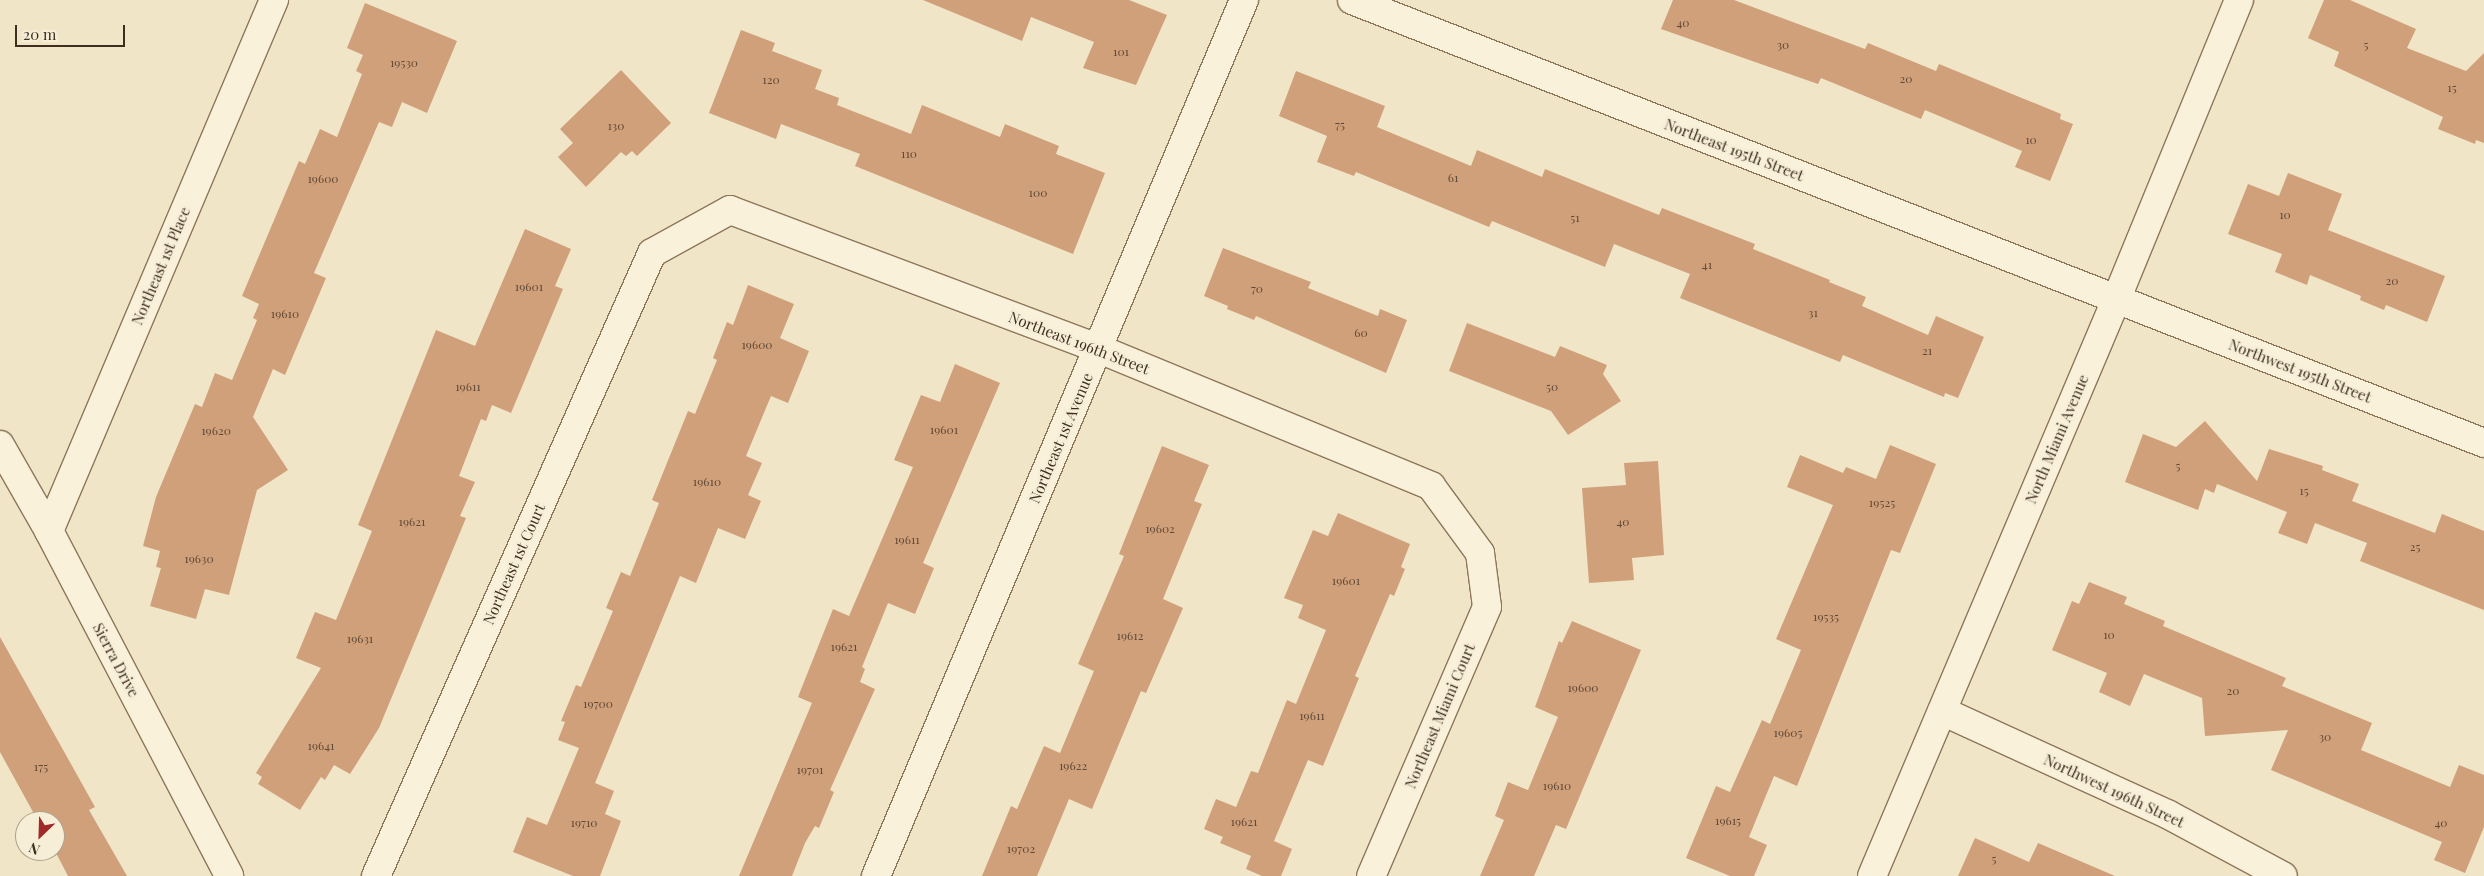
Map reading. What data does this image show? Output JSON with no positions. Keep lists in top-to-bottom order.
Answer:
{
  "streets": {
    "street": [
      "Northeast 195th Street",
      "Northeast 1st Place",
      "Northeast 196th Street",
      "Northwest 195th Street",
      "Northeast 1st Avenue",
      "North Miami Avenue",
      "Northeast 1st Court",
      "Sierra Drive",
      "Northeast Miami Court",
      "Northwest 196th Street"
    ]
  },
  "crossings": [
    ["Northeast 195th Street", "Northwest 195th Street"],
    ["Northeast 195th Street", "North Miami Avenue"],
    ["Northeast 1st Place", "Sierra Drive"],
    ["Northeast 196th Street", "Northeast 1st Avenue"],
    ["Northeast 196th Street", "Northeast 1st Court"],
    ["Northeast 196th Street", "Northeast Miami Court"],
    ["Northwest 195th Street", "North Miami Avenue"],
    ["North Miami Avenue", "Northwest 196th Street"]
  ],
  "house_numbers": [
    "40",
    "30",
    "5",
    "101",
    "19530",
    "20",
    "120",
    "15",
    "75",
    "130",
    "10",
    "110",
    "61",
    "19600",
    "100",
    "10",
    "51",
    "41",
    "20",
    "19601",
    "70",
    "31",
    "19610",
    "60",
    "19600",
    "21",
    "19611",
    "50",
    "19601",
    "19620",
    "5",
    "19610",
    "15",
    "19525",
    "19621",
    "40",
    "19602",
    "19611",
    "25",
    "19630",
    "19601",
    "19535",
    "10",
    "19612",
    "19631",
    "19621",
    "19600",
    "20",
    "19700",
    "19611",
    "19605",
    "30",
    "19641",
    "19622",
    "175",
    "19701",
    "19610",
    "19615",
    "19621",
    "19710",
    "40",
    "19702",
    "5"
  ],
  "scale_bar": "20 m",
  "north": "bottom left"
}
